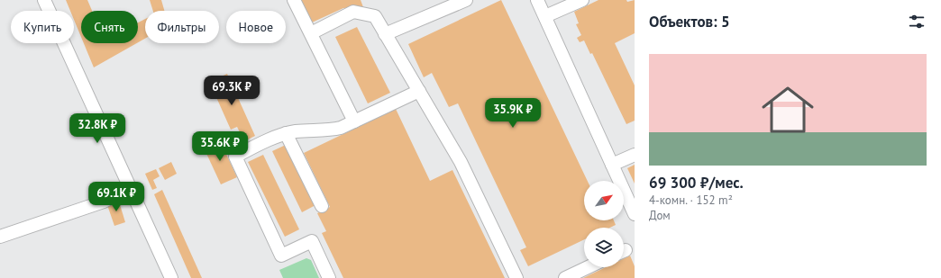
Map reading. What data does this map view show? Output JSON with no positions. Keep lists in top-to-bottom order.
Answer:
{
  "north": "top right",
  "page": {
    "heading": "Объектов: 5",
    "chip": [
      "Купить",
      "Снять",
      "Фильтры",
      "Новое"
    ],
    "list": [
      {
        "name": "69 300 ₽/мес.",
        "note": "4-комн. · 152 m² · Дом"
      }
    ],
    "price": [
      "69.3K ₽",
      "35.9K ₽",
      "32.8K ₽",
      "35.6K ₽",
      "69.1K ₽"
    ]
  }
}
